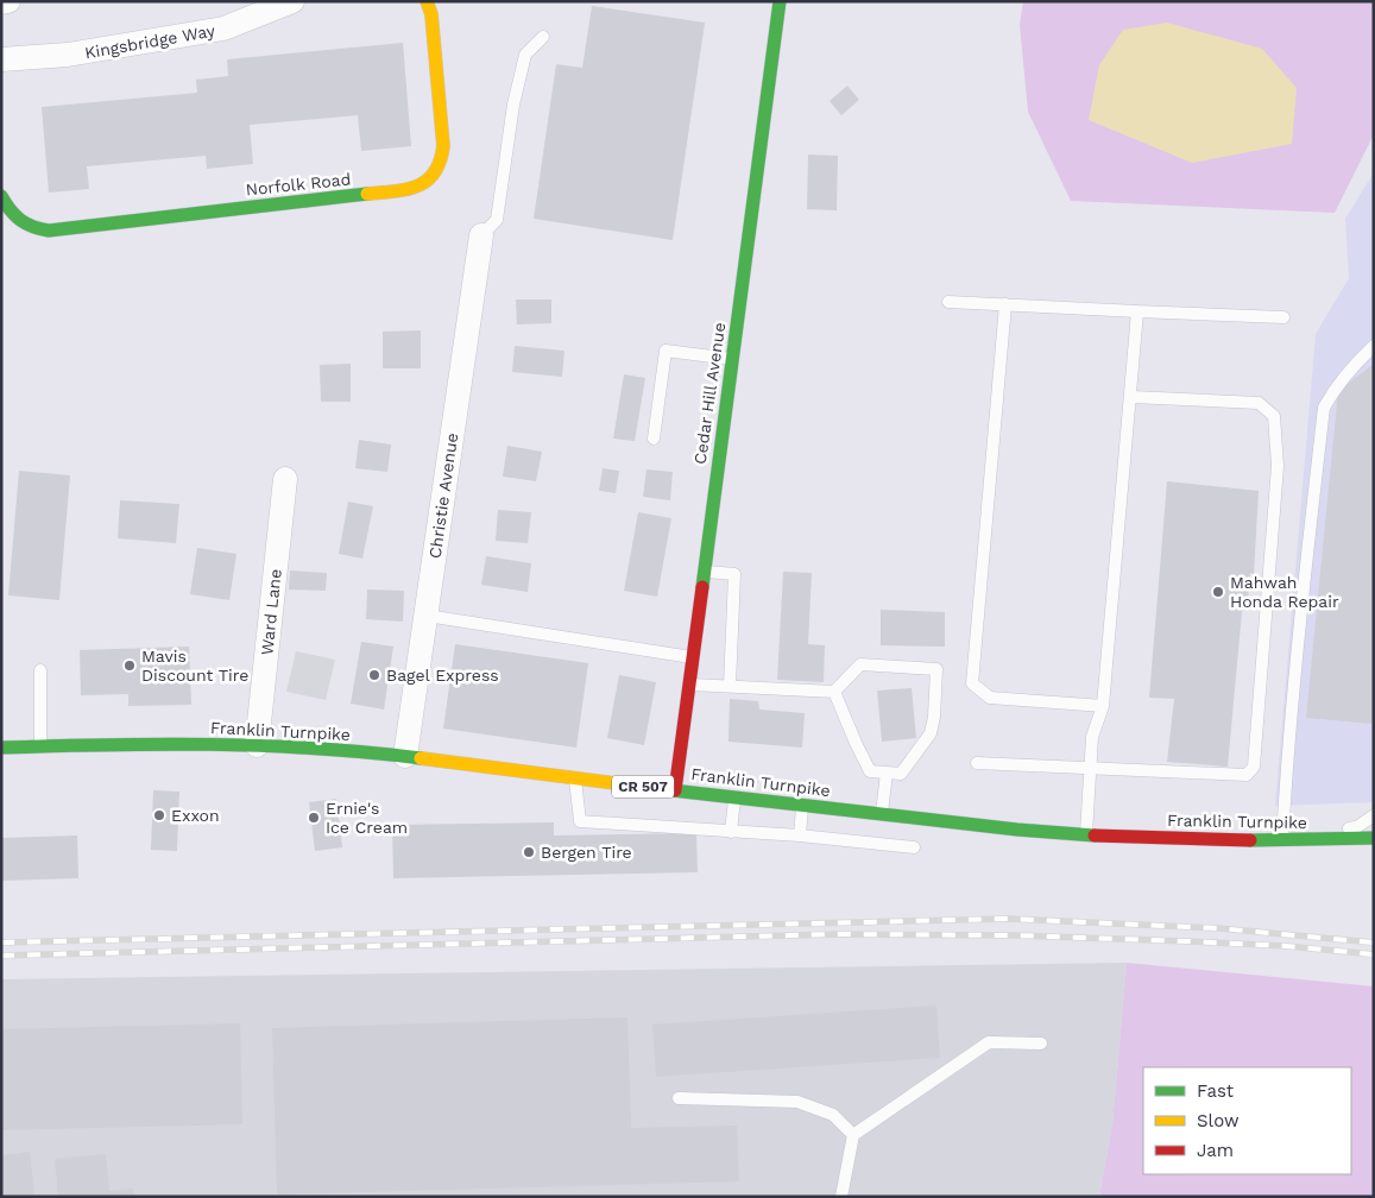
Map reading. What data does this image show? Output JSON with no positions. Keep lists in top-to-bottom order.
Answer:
{
  "streets": {
    "street": [
      "Kingsbridge Way",
      "Norfolk Road",
      "Cedar Hill Avenue",
      "Christie Avenue",
      "Ward Lane",
      "Franklin Turnpike",
      "CR 507"
    ]
  },
  "crossings": [
    ["Cedar Hill Avenue", "Franklin Turnpike"],
    ["Christie Avenue", "Franklin Turnpike"],
    ["Ward Lane", "Franklin Turnpike"]
  ],
  "places": [
    "Mahwah Honda Repair",
    "Mavis Discount Tire",
    "Bagel Express",
    "Exxon",
    "Ernie's Ice Cream",
    "Bergen Tire"
  ],
  "legend": ["Fast", "Slow", "Jam"]
}
